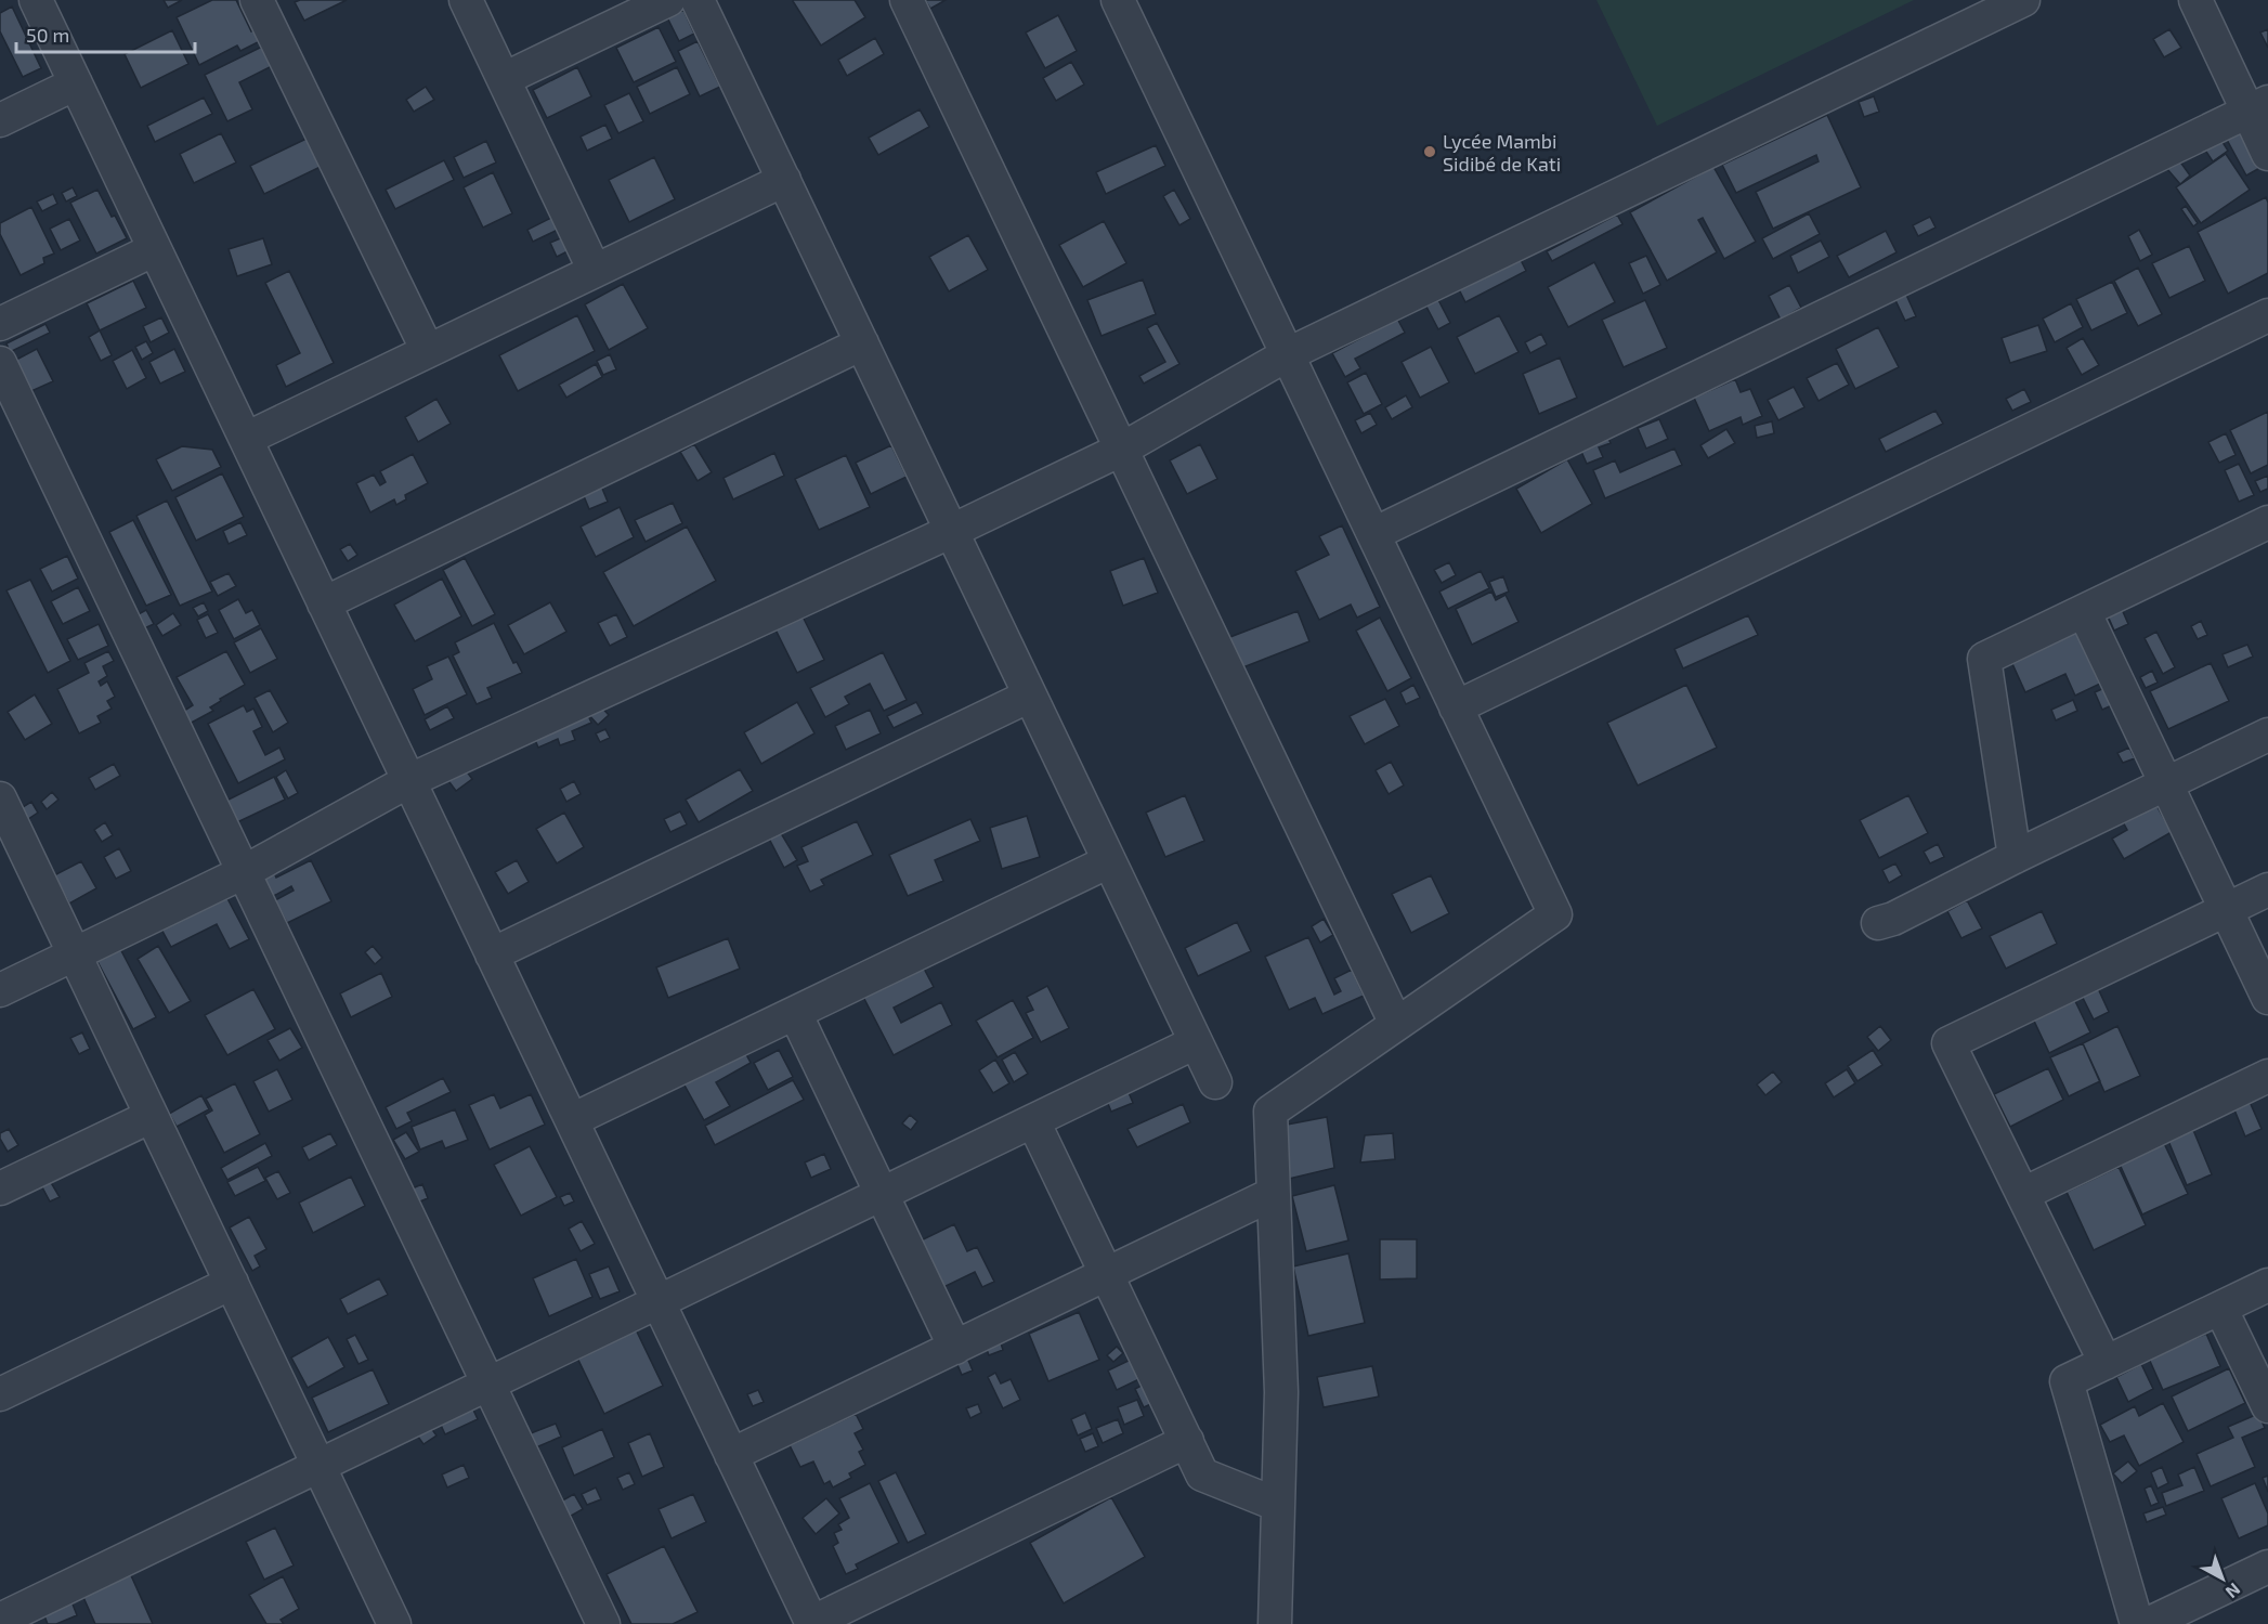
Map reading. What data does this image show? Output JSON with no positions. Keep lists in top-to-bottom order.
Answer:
{
  "places": ["Lycée Mambi Sidibé de Kati"],
  "scale_bar": "50 m",
  "north": "bottom right"
}
